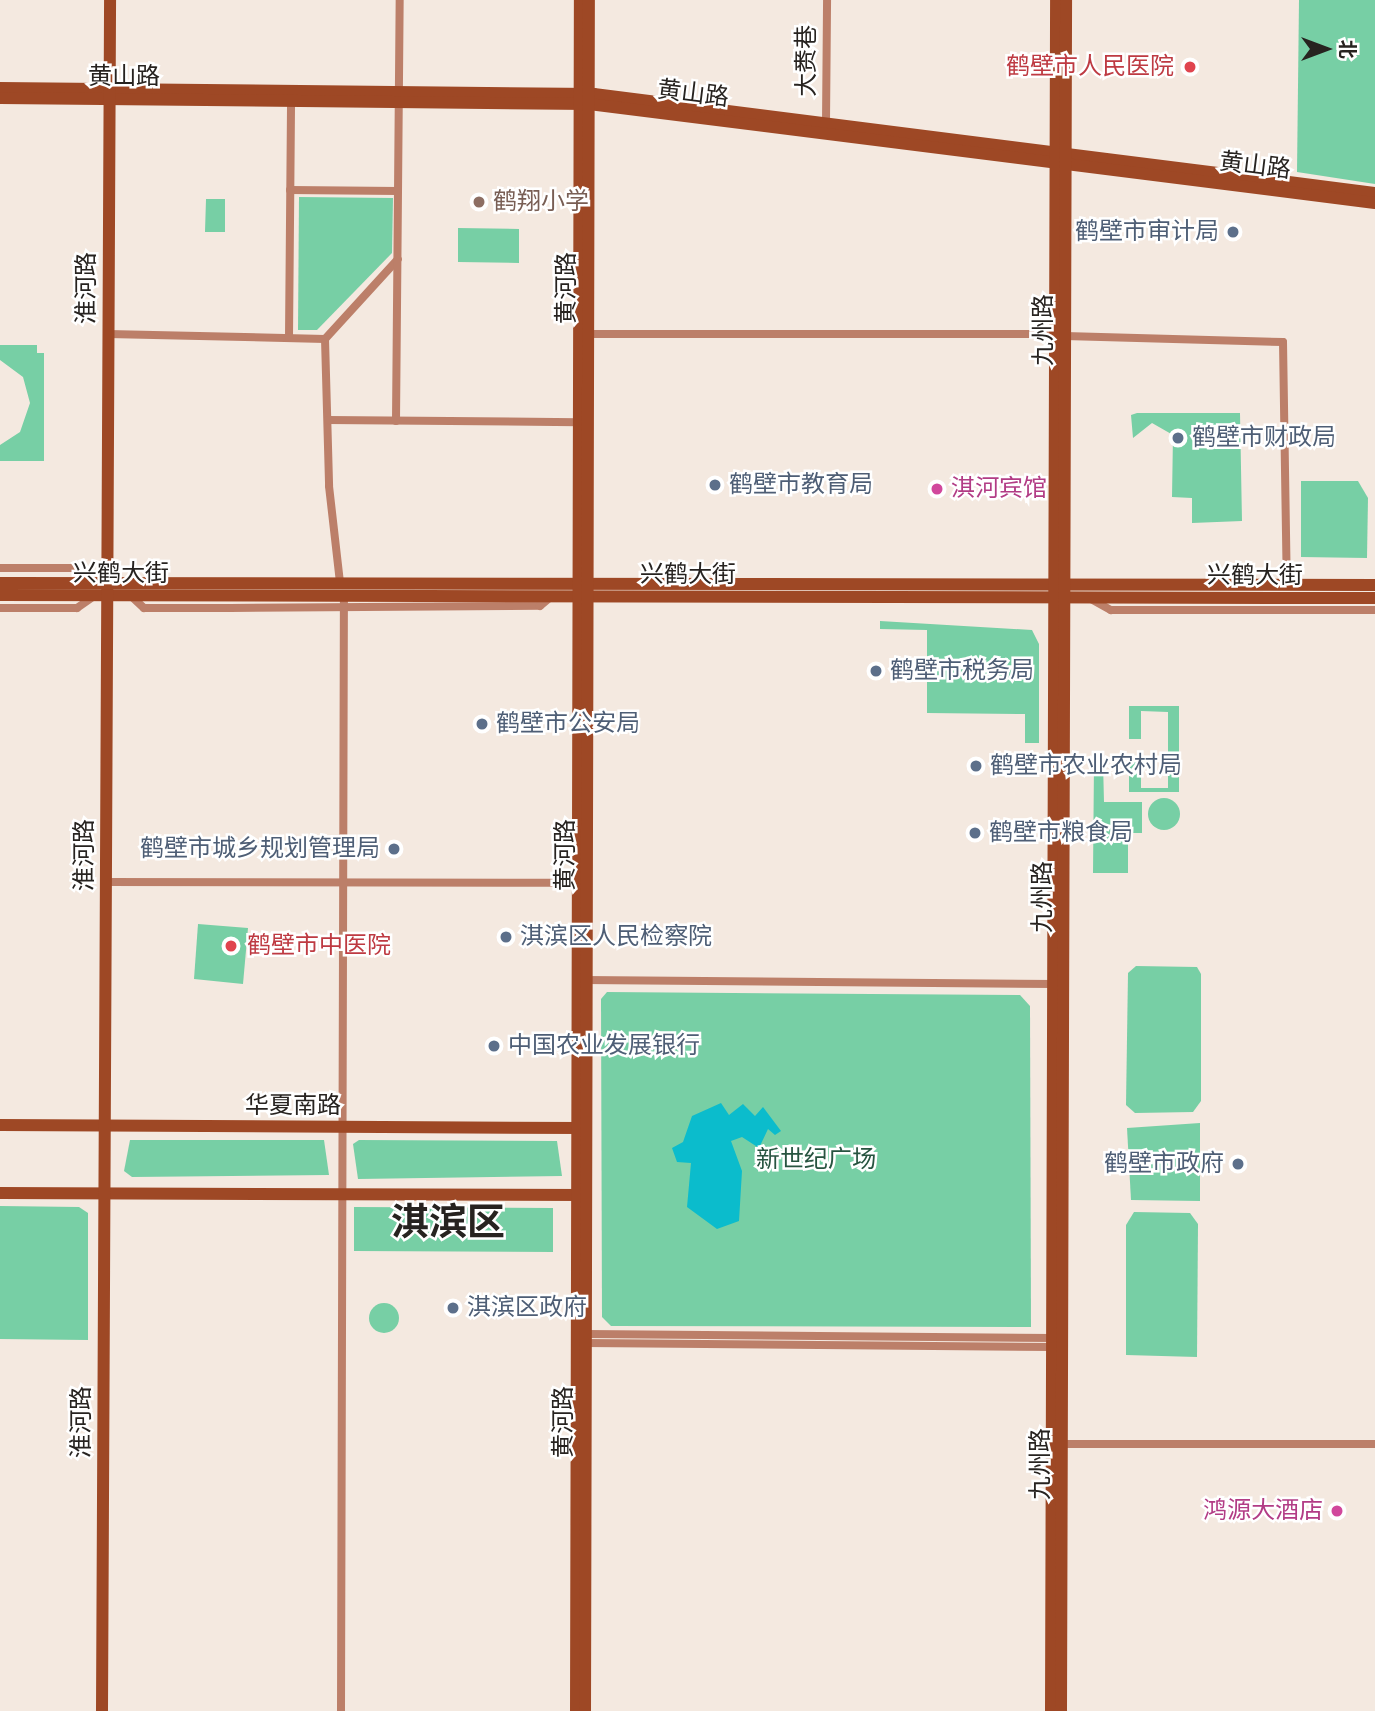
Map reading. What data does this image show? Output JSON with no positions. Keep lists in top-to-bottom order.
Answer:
{
  "streets": {
    "street": [
      "大赉巷",
      "黄山路",
      "淮河路",
      "黄河路",
      "九州路",
      "兴鹤大街",
      "华夏南路"
    ]
  },
  "crossings": [
    ["大赉巷", "黄山路"],
    ["黄山路", "淮河路"],
    ["黄山路", "黄河路"],
    ["黄山路", "九州路"],
    ["淮河路", "兴鹤大街"],
    ["淮河路", "华夏南路"],
    ["黄河路", "兴鹤大街"],
    ["黄河路", "华夏南路"],
    ["九州路", "兴鹤大街"]
  ],
  "districts": ["淇滨区"],
  "parks": ["新世纪广场"],
  "places": [
    "鹤壁市人民医院",
    "鹤翔小学",
    "鹤壁市审计局",
    "鹤壁市财政局",
    "鹤壁市教育局",
    "淇河宾馆",
    "鹤壁市税务局",
    "鹤壁市公安局",
    "鹤壁市农业农村局",
    "鹤壁市粮食局",
    "鹤壁市城乡规划管理局",
    "淇滨区人民检察院",
    "鹤壁市中医院",
    "中国农业发展银行",
    "鹤壁市政府",
    "淇滨区政府",
    "鸿源大酒店"
  ],
  "north": "right"
}
